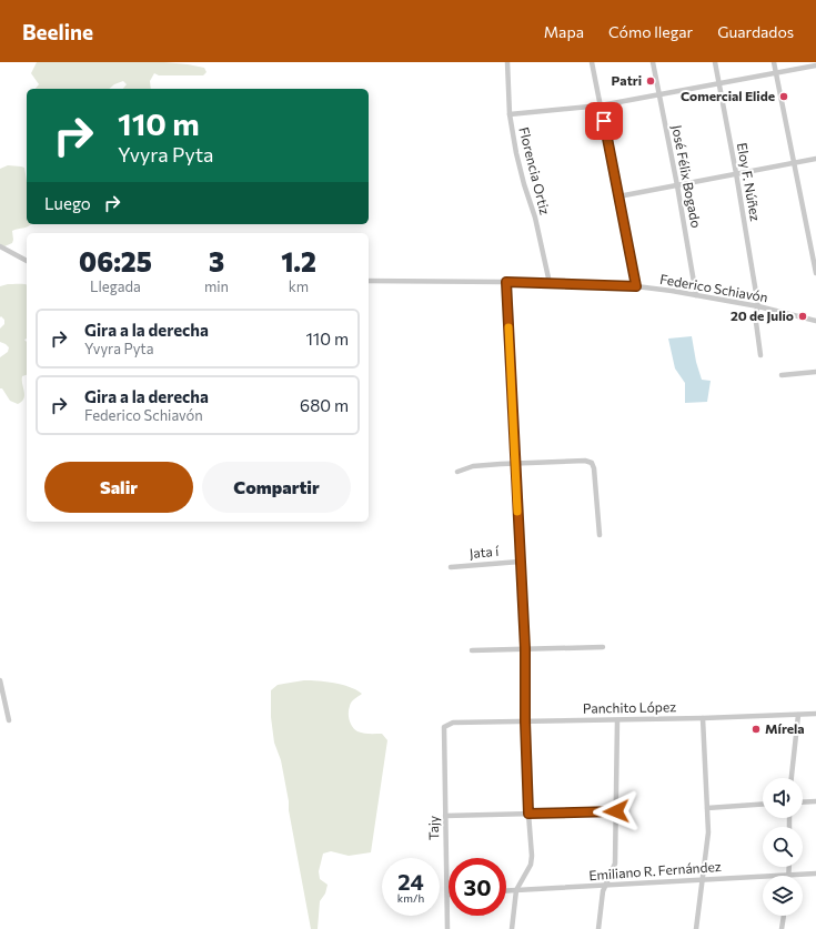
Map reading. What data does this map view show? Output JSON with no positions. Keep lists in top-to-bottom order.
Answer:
{
  "streets": {
    "street": [
      "Florencia Ortiz",
      "José Félix Bogado",
      "Eloy F. Núñez",
      "Federico Schiavón",
      "Jata í",
      "Panchito López",
      "Tajy",
      "Emiliano R. Fernández"
    ]
  },
  "crossings": [
    ["Florencia Ortiz", "Federico Schiavón"],
    ["José Félix Bogado", "Federico Schiavón"],
    ["Eloy F. Núñez", "Federico Schiavón"],
    ["Panchito López", "Tajy"]
  ],
  "places": [
    "Patri",
    "Comercial Elide",
    "20 de Julio",
    "Mírela"
  ],
  "page": {
    "header": "Beeline",
    "nav": ["Mapa", "Cómo llegar", "Guardados"],
    "turn": ["110 m", "Yvyra Pyta"],
    "then": "Luego",
    "eta": [
      "06:25",
      "Llegada",
      "3",
      "min",
      "1.2",
      "km"
    ],
    "list": [
      {
        "name": "Gira a la derecha",
        "note": "Yvyra Pyta",
        "value": "110 m"
      },
      {
        "name": "Gira a la derecha",
        "note": "Federico Schiavón",
        "value": "680 m"
      }
    ],
    "buttons": ["Salir", "Compartir"],
    "speed": "24 km/h",
    "limit": "30"
  }
}
